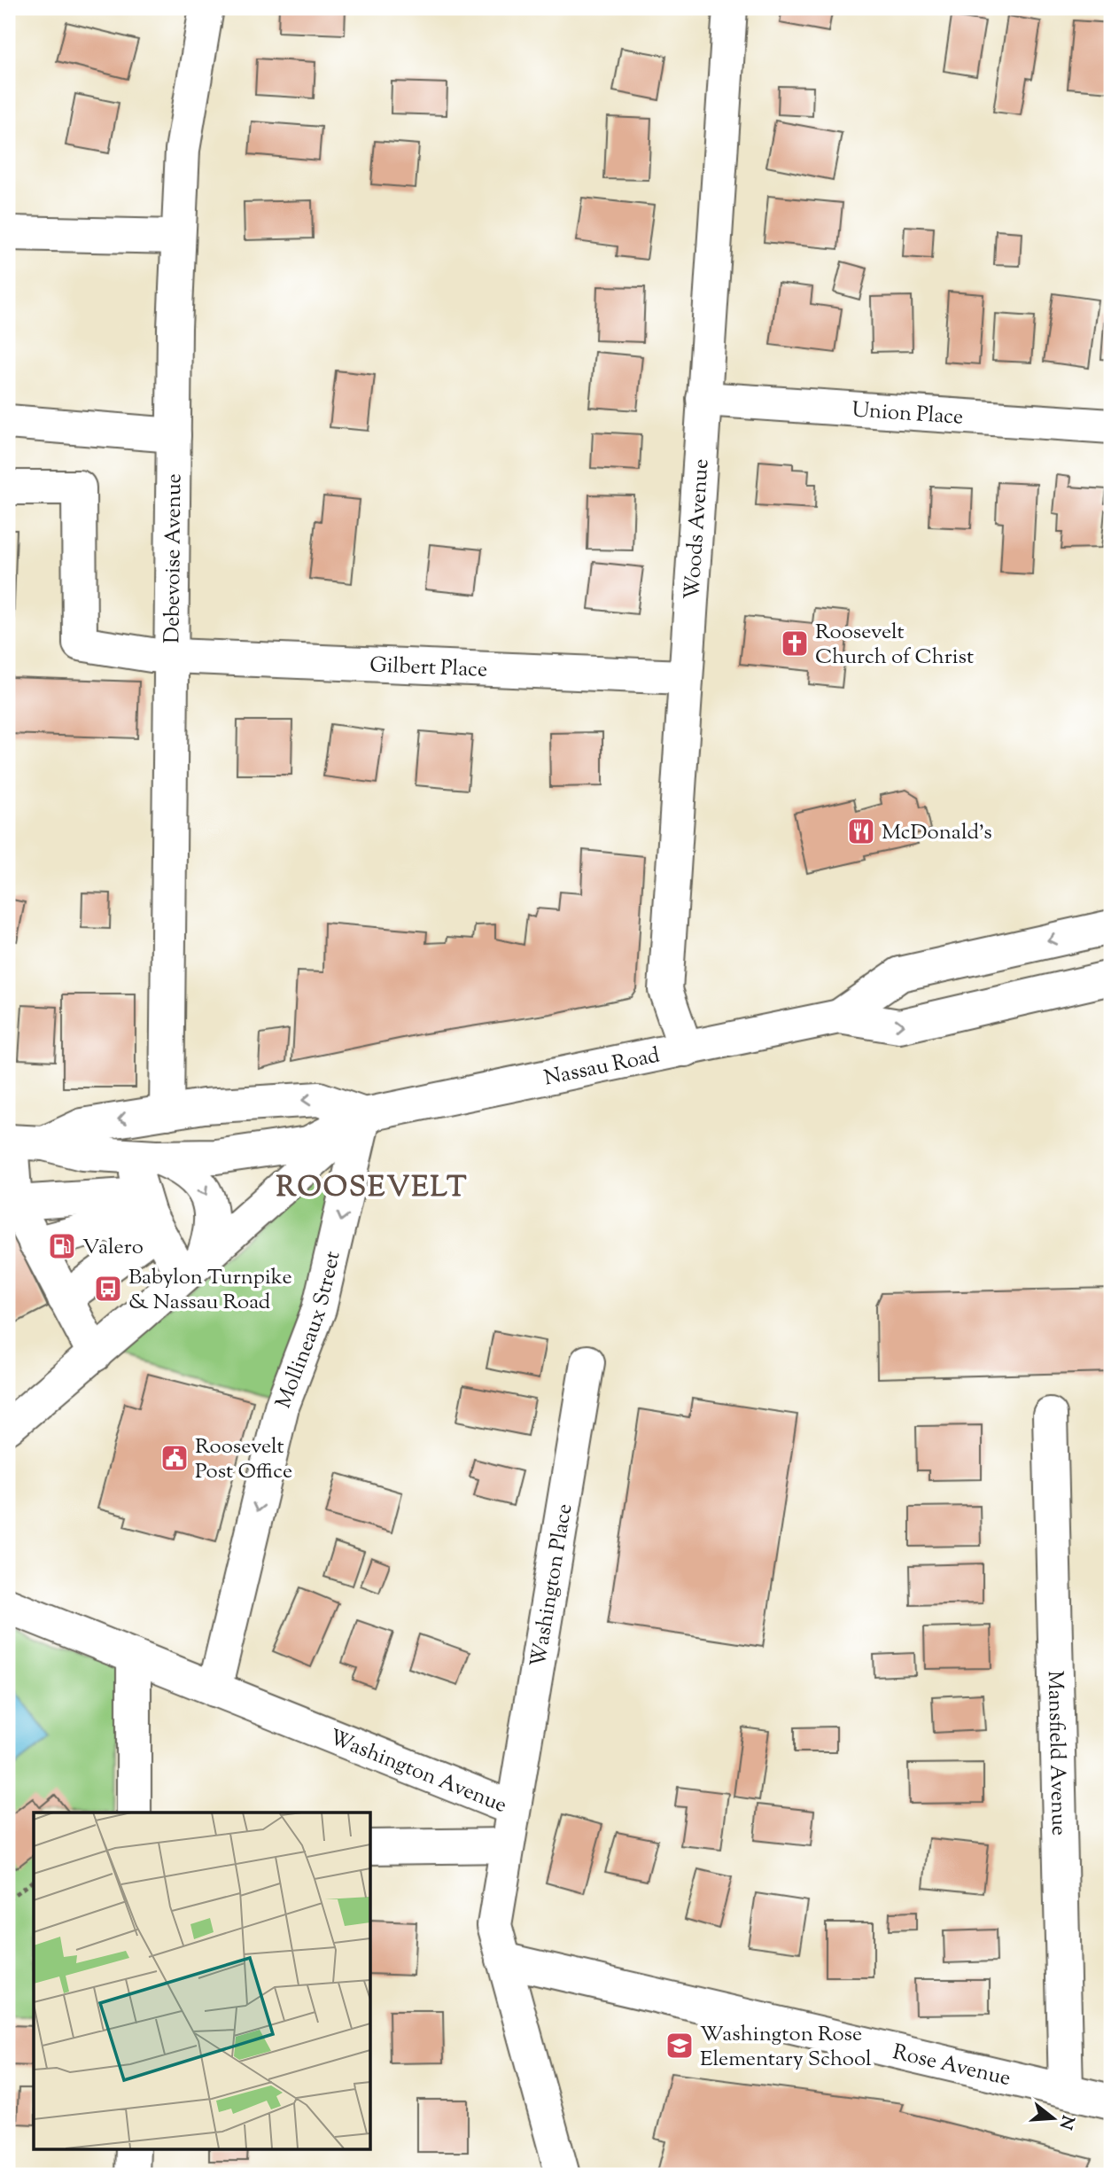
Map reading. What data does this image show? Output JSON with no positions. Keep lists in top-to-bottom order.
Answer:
{
  "streets": {
    "street": [
      "Union Place",
      "Woods Avenue",
      "Debevoise Avenue",
      "Gilbert Place",
      "Nassau Road",
      "Mollineaux Street",
      "Washington Place",
      "Mansfield Avenue",
      "Washington Avenue",
      "Rose Avenue"
    ]
  },
  "crossings": [
    ["Union Place", "Woods Avenue"],
    ["Woods Avenue", "Gilbert Place"],
    ["Woods Avenue", "Nassau Road"],
    ["Debevoise Avenue", "Gilbert Place"],
    ["Debevoise Avenue", "Nassau Road"],
    ["Nassau Road", "Mollineaux Street"],
    ["Mollineaux Street", "Washington Avenue"],
    ["Washington Place", "Washington Avenue"],
    ["Mansfield Avenue", "Rose Avenue"],
    ["Washington Avenue", "Rose Avenue"]
  ],
  "one_way": ["Mollineaux Street"],
  "districts": ["ROOSEVELT"],
  "places": {
    "church": ["Roosevelt Church of Christ"],
    "restaurant": ["McDonald's"],
    "fuel station": ["Valero"],
    "bus stop": ["Babylon Turnpike & Nassau Road"],
    "public building": ["Roosevelt Post Office"],
    "school or university": ["Washington Rose Elementary School"]
  },
  "north": "right"
}
